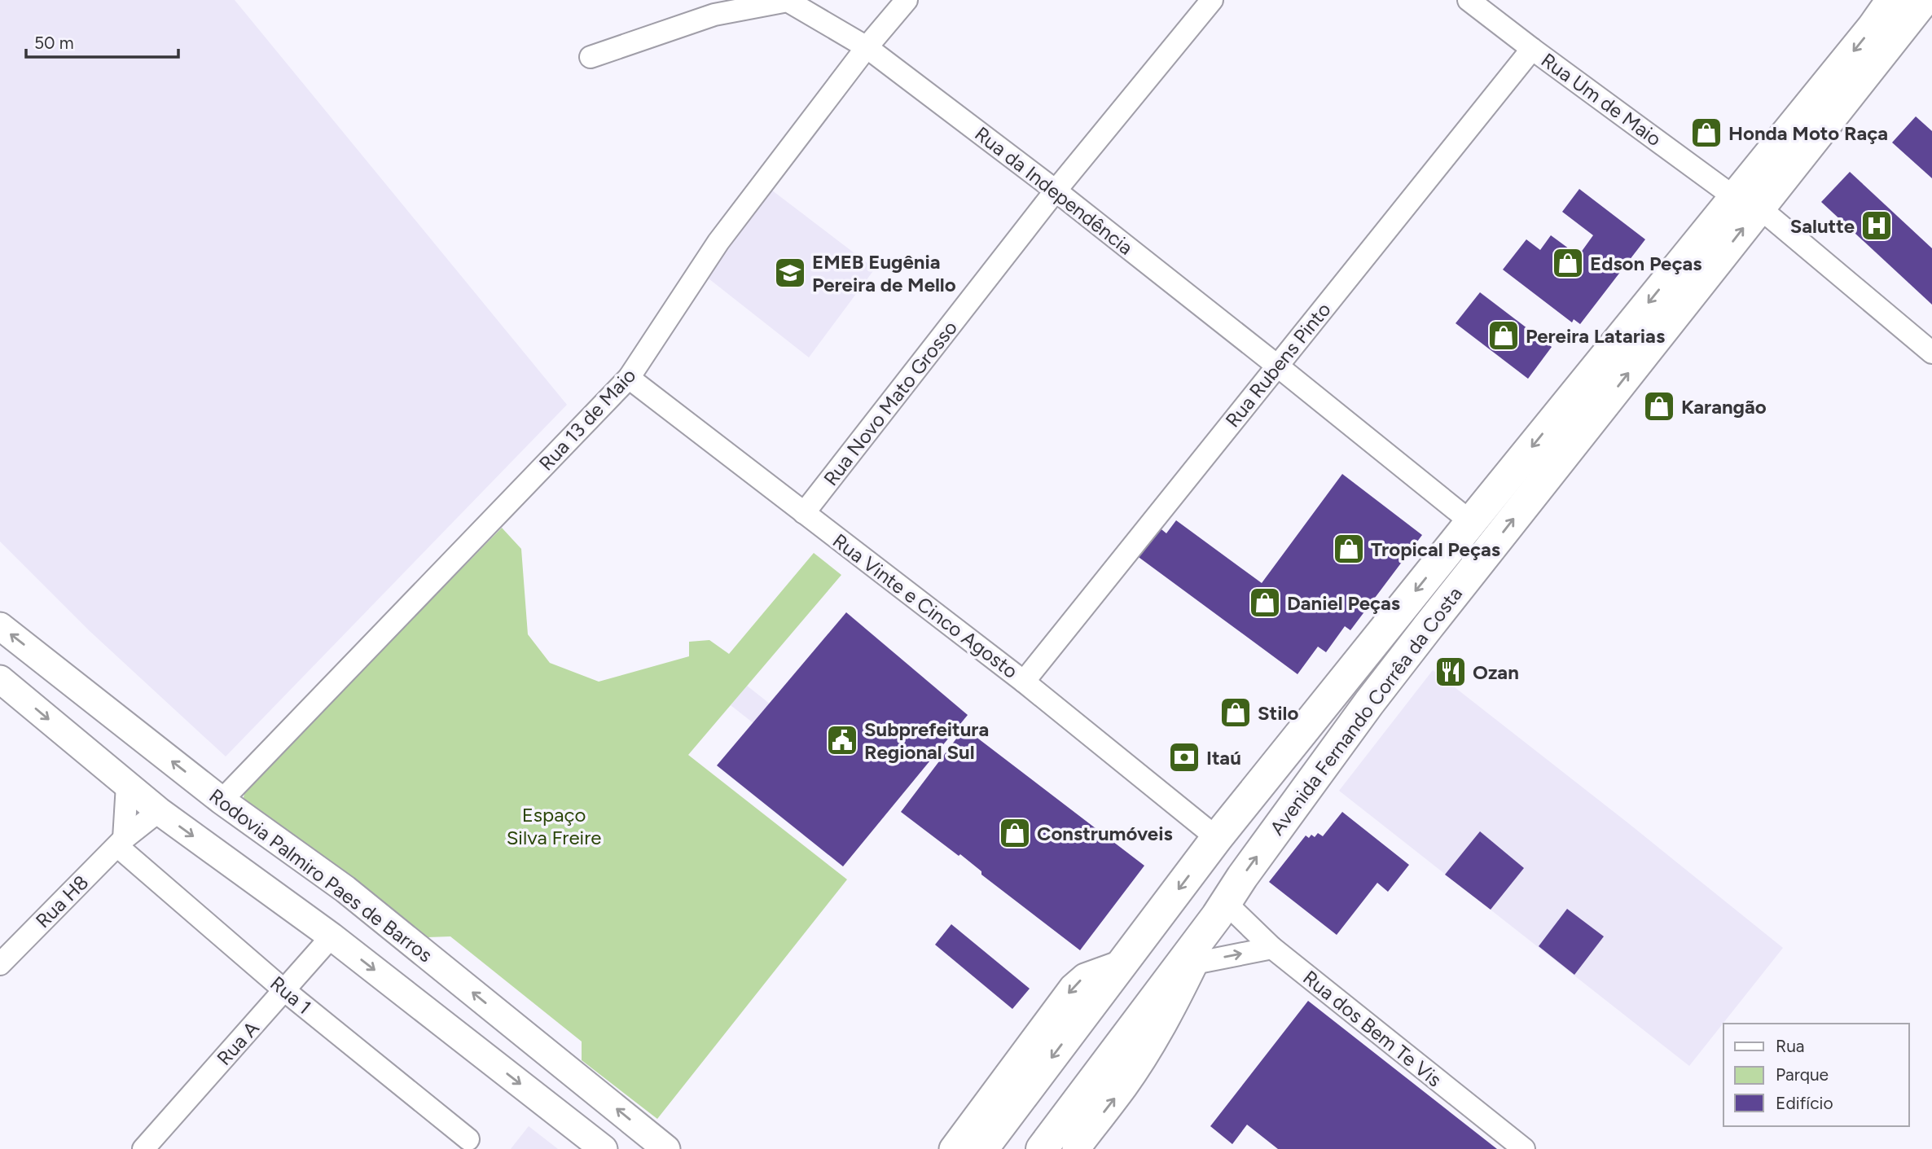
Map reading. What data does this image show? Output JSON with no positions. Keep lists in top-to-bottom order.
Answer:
{
  "streets": {
    "highway": ["Avenida Fernando Corrêa da Costa"],
    "main road": ["Rodovia Palmiro Paes de Barros"],
    "street": [
      "Rua Um de Maio",
      "Rua da Independência",
      "Rua Rubens Pinto",
      "Rua Novo Mato Grosso",
      "Rua 13 de Maio",
      "Rua Vinte e Cinco Agosto",
      "Rua H8",
      "Rua 1",
      "Rua dos Bem Te Vis",
      "Rua A"
    ]
  },
  "crossings": [
    ["Rua Um de Maio", "Rua Rubens Pinto"],
    ["Rua Um de Maio", "Avenida Fernando Corrêa da Costa"],
    ["Rua da Independência", "Rua Rubens Pinto"],
    ["Rua da Independência", "Rua Novo Mato Grosso"],
    ["Rua da Independência", "Rua 13 de Maio"],
    ["Rua da Independência", "Avenida Fernando Corrêa da Costa"],
    ["Rua Rubens Pinto", "Rua Vinte e Cinco Agosto"],
    ["Rua Novo Mato Grosso", "Rua Vinte e Cinco Agosto"],
    ["Rua 13 de Maio", "Rua Vinte e Cinco Agosto"],
    ["Rua 13 de Maio", "Rodovia Palmiro Paes de Barros"],
    ["Rua Vinte e Cinco Agosto", "Avenida Fernando Corrêa da Costa"],
    ["Avenida Fernando Corrêa da Costa", "Rua dos Bem Te Vis"],
    ["Rua H8", "Rua 1"],
    ["Rua 1", "Rua A"]
  ],
  "parks": ["Espaço Silva Freire"],
  "places": {
    "shop": [
      "Honda Moto Raça",
      "Edson Peças",
      "Pereira Latarias",
      "Karangão",
      "Tropical Peças",
      "Daniel Peças",
      "Stilo",
      "Construmóveis"
    ],
    "hospital": ["Salutte"],
    "school or university": ["EMEB Eugênia Pereira de Mello"],
    "restaurant": ["Ozan"],
    "public building": ["Subprefeitura Regional Sul"],
    "bank": ["Itaú"]
  },
  "legend": ["Rua", "Parque", "Edifício"],
  "scale_bar": "50 m"
}
